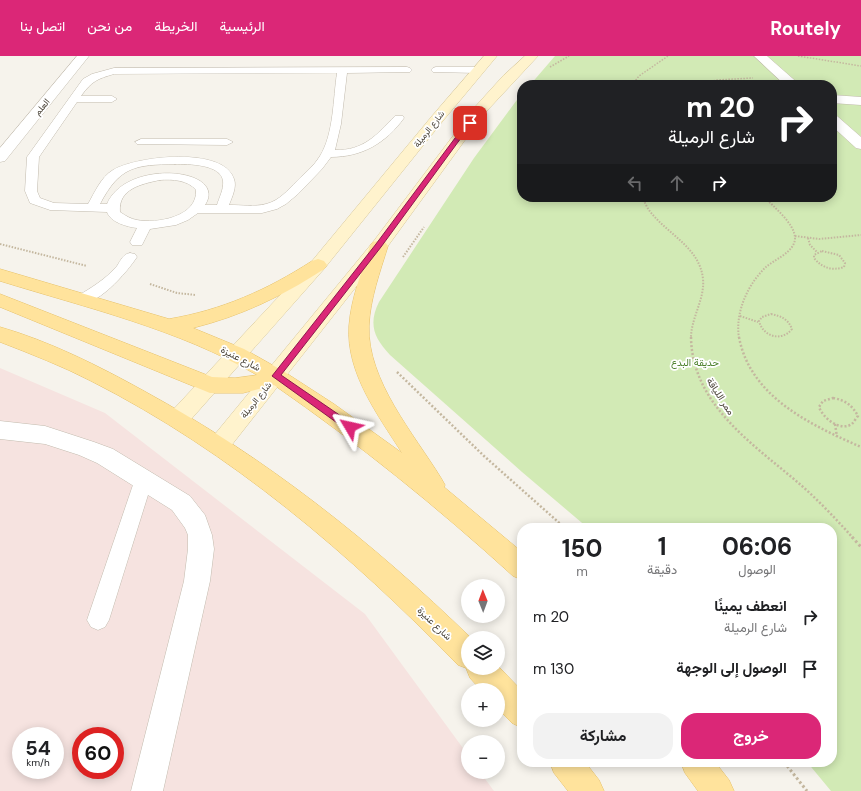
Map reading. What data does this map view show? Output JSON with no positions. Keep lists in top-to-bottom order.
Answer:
{
  "streets": {
    "main road": ["شارع عنيزة"],
    "street": ["العلم", "شارع الرميلة"],
    "path": ["ممر اللياقة"]
  },
  "crossings": [
    ["شارع الرميلة", "شارع عنيزة"]
  ],
  "parks": ["حديقة البدع"],
  "north": "top",
  "page": {
    "header": "Routely",
    "nav": [
      "الرئيسية",
      "الخريطة",
      "من نحن",
      "اتصل بنا"
    ],
    "turn": ["20 m", "شارع الرميلة"],
    "eta": [
      "06:06",
      "الوصول",
      "1",
      "دقيقة",
      "150",
      "m"
    ],
    "map_buttons": ["+", "−"],
    "list": [
      {
        "name": "انعطف يمينًا",
        "note": "شارع الرميلة",
        "value": "20 m"
      },
      {
        "name": "الوصول إلى الوجهة",
        "value": "130 m"
      }
    ],
    "buttons": ["خروج", "مشاركة"],
    "speed": "54 km/h",
    "limit": "60"
  }
}
